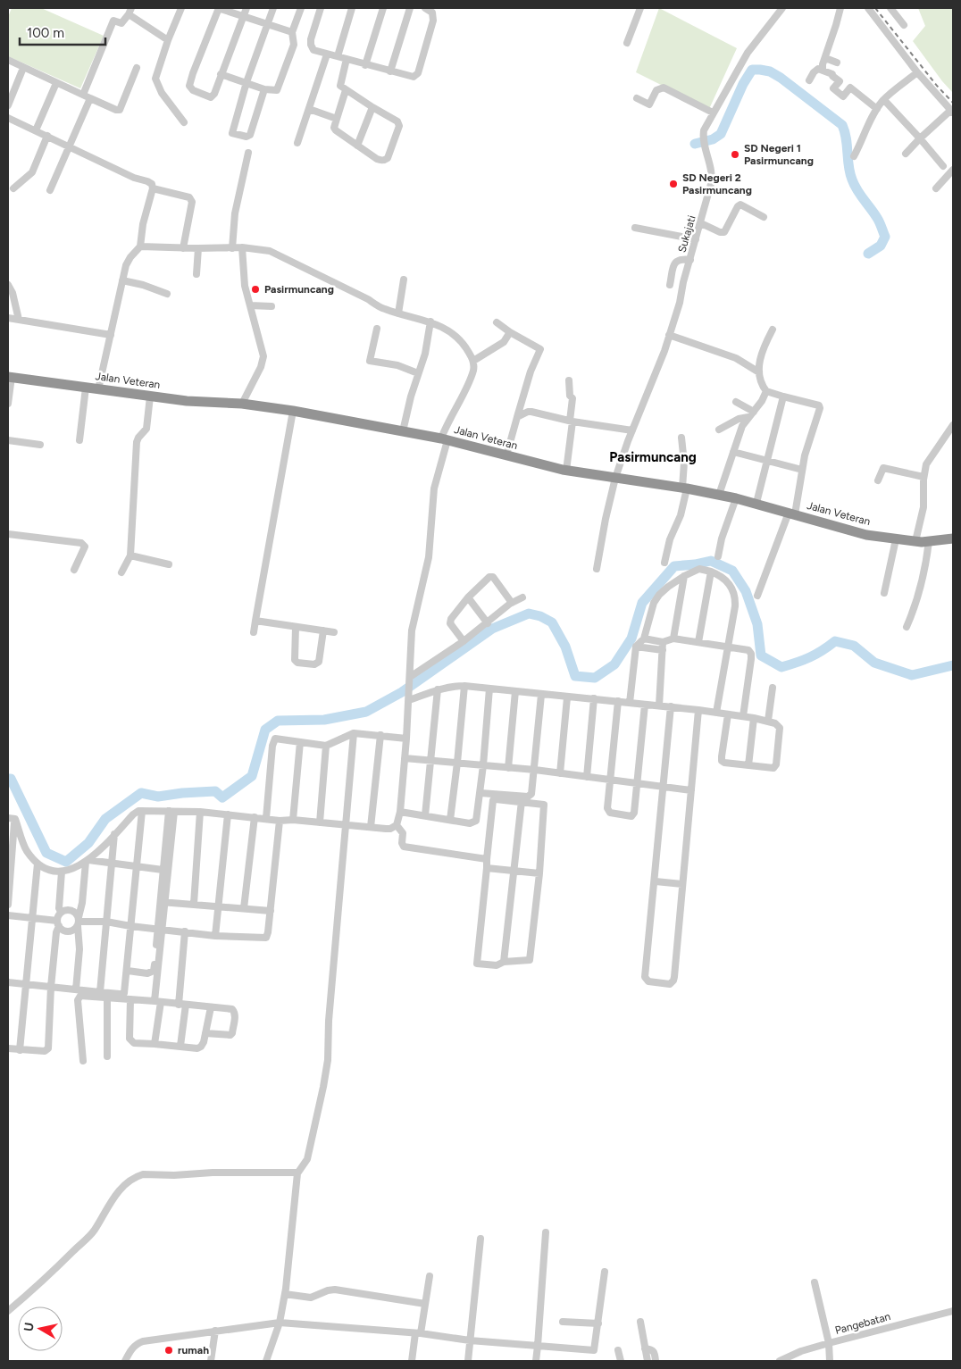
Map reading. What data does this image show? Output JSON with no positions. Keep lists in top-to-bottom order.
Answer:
{
  "streets": {
    "highway": ["Jalan Veteran"],
    "street": ["Sukajati", "Pangebatan"]
  },
  "crossings": [
    ["Sukajati", "Jalan Veteran"]
  ],
  "districts": ["Pasirmuncang"],
  "places": [
    "SD Negeri 1 Pasirmuncang",
    "SD Negeri 2 Pasirmuncang",
    "Pasirmuncang",
    "rumah"
  ],
  "scale_bar": "100 m",
  "north": "left"
}
